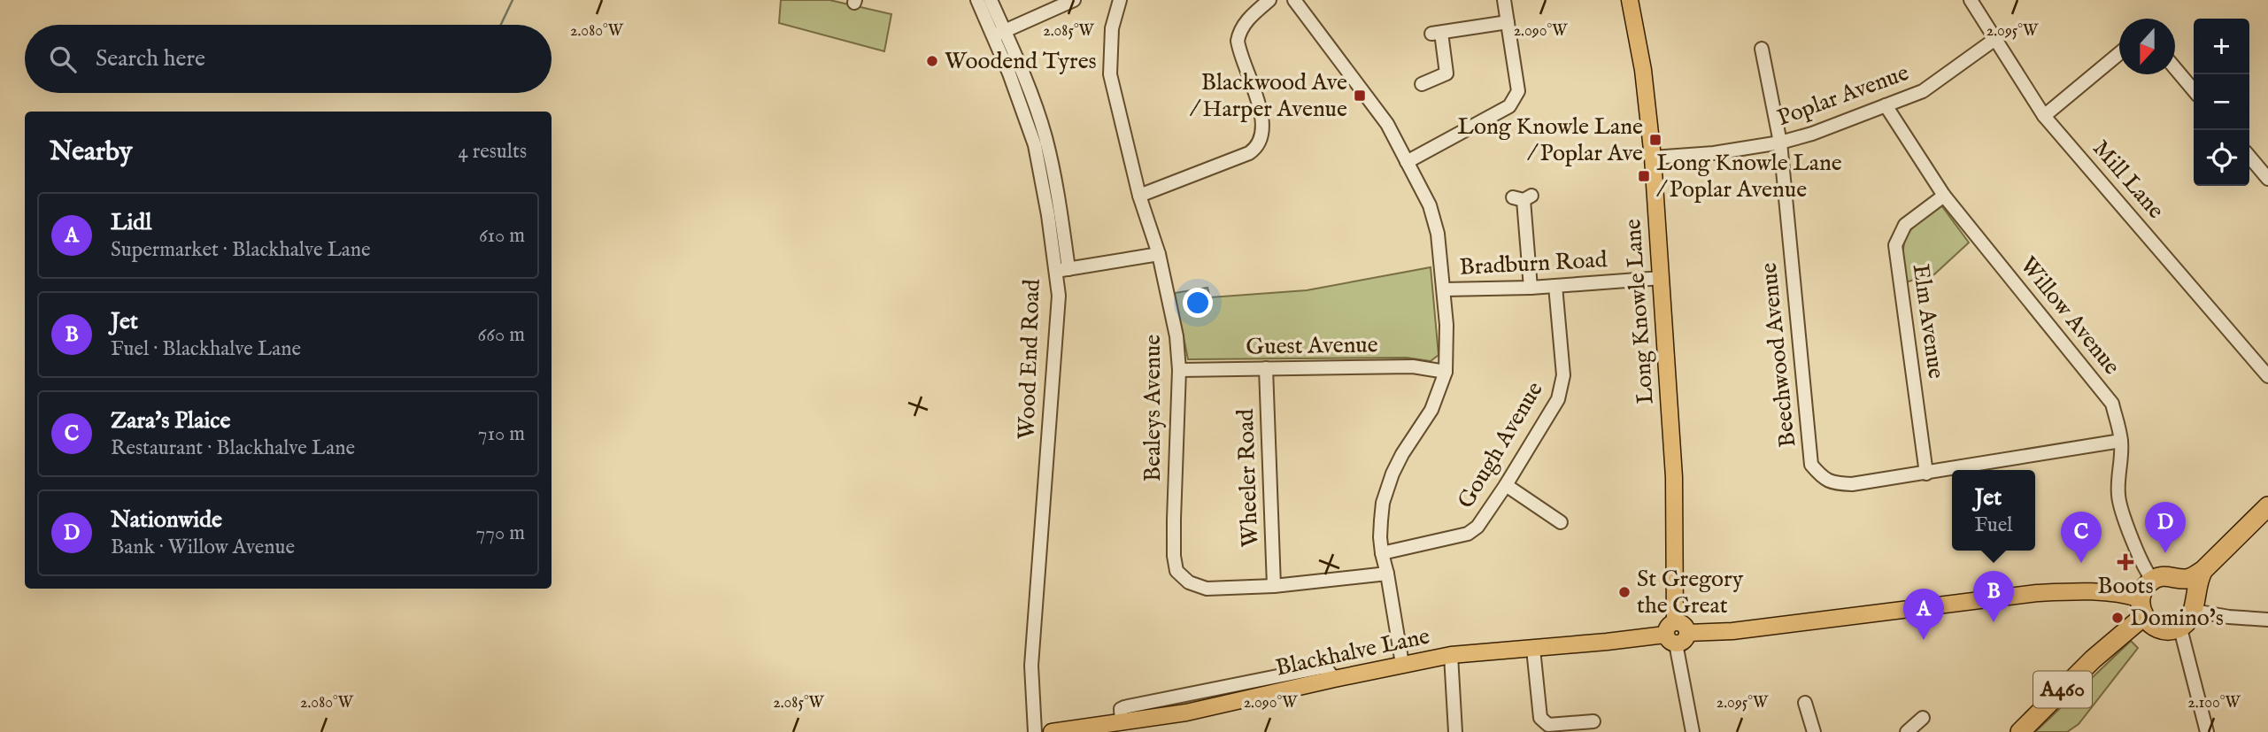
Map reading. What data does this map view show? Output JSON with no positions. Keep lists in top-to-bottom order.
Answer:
{
  "streets": {
    "highway": ["A460"],
    "main road": ["Long Knowle Lane", "Blackhalve Lane"],
    "street": [
      "Poplar Avenue",
      "Mill Lane",
      "Bradburn Road",
      "Willow Avenue",
      "Elm Avenue",
      "Guest Avenue",
      "Beechwood Avenue",
      "Wood End Road",
      "Bealeys Avenue",
      "Gough Avenue",
      "Wheeler Road"
    ]
  },
  "crossings": [
    ["Poplar Avenue", "Mill Lane"],
    ["Poplar Avenue", "Long Knowle Lane"],
    ["Poplar Avenue", "Willow Avenue"],
    ["Poplar Avenue", "Beechwood Avenue"],
    ["Bradburn Road", "Long Knowle Lane"],
    ["Bradburn Road", "Gough Avenue"],
    ["Long Knowle Lane", "Blackhalve Lane"],
    ["Willow Avenue", "Elm Avenue"],
    ["Willow Avenue", "Beechwood Avenue"],
    ["Willow Avenue", "Blackhalve Lane"],
    ["Willow Avenue", "A460"],
    ["Elm Avenue", "Beechwood Avenue"],
    ["Guest Avenue", "Bealeys Avenue"],
    ["Guest Avenue", "Wheeler Road"],
    ["Bealeys Avenue", "Wheeler Road"],
    ["Blackhalve Lane", "A460"]
  ],
  "places": {
    "other": ["Woodend Tyres", "St Gregory the Great", "Domino's"],
    "transit": ["Blackwood Ave / Harper Avenue", "Long Knowle Lane / Poplar Ave", "Long Knowle Lane / Poplar Avenue"],
    "health": ["Boots"]
  },
  "north": "bottom",
  "page": {
    "map_buttons": ["+", "−"],
    "search": "Search here",
    "heading": ["Nearby", "4 results"],
    "list": [
      {
        "mark": "A",
        "name": "Lidl",
        "note": "Supermarket · Blackhalve Lane",
        "value": "610 m"
      },
      {
        "mark": "B",
        "name": "Jet",
        "note": "Fuel · Blackhalve Lane",
        "value": "660 m"
      },
      {
        "mark": "C",
        "name": "Zara's Plaice",
        "note": "Restaurant · Blackhalve Lane",
        "value": "710 m"
      },
      {
        "mark": "D",
        "name": "Nationwide",
        "note": "Bank · Willow Avenue",
        "value": "770 m"
      }
    ],
    "popup": ["Jet", "Fuel"],
    "pins": [
      "D",
      "C",
      "B",
      "A"
    ]
  },
  "coordinates": [
    "2.090°W",
    "2.080°W",
    "2.085°W",
    "2.095°W",
    "2.100°W"
  ]
}
